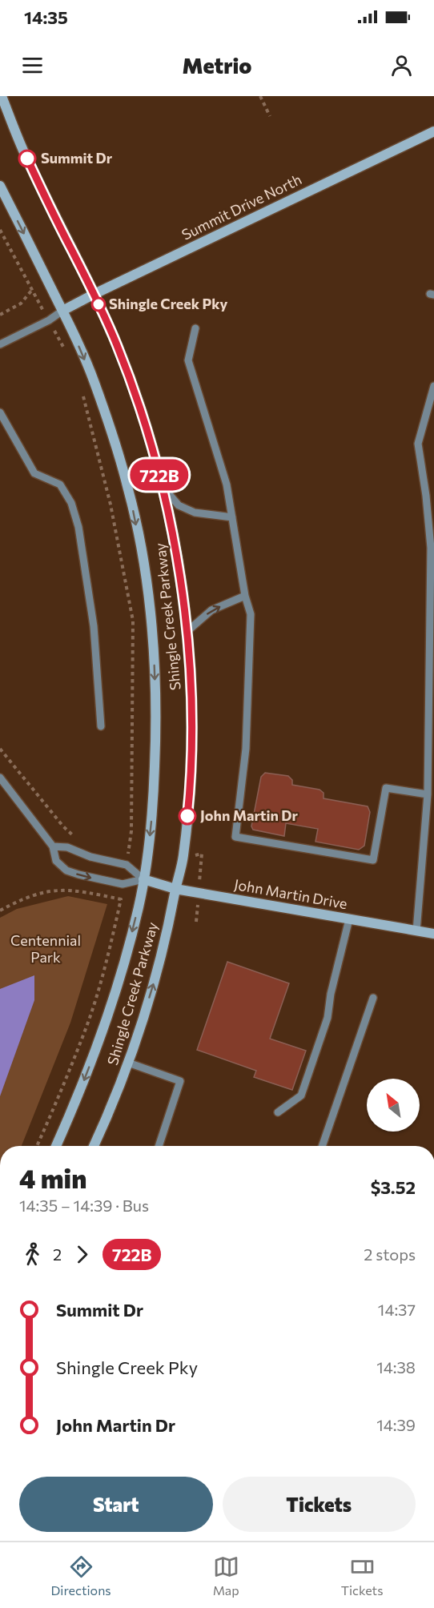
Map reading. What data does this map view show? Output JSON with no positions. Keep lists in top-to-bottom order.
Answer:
{
  "streets": {
    "street": ["Summit Drive North", "Shingle Creek Parkway", "John Martin Drive"]
  },
  "crossings": [
    ["Summit Drive North", "Shingle Creek Parkway"],
    ["Shingle Creek Parkway", "John Martin Drive"]
  ],
  "parks": ["Centennial Park"],
  "places": ["Summit Dr", "Shingle Creek Pky", "John Martin Dr"],
  "lines": ["bus line 722B"],
  "north": "top left",
  "page": {
    "status": "14:35",
    "header": "Metrio",
    "on_map": "722B",
    "heading": ["4 min", "14:35 – 14:39 · Bus", "$3.52"],
    "legs": ["2", "722B", "2 stops"],
    "list": [
      {
        "name": "Summit Dr",
        "value": "14:37"
      },
      {
        "name": "Shingle Creek Pky",
        "value": "14:38"
      },
      {
        "name": "John Martin Dr",
        "value": "14:39"
      }
    ],
    "buttons": ["Start", "Tickets"],
    "tabs": ["Directions", "Map", "Tickets"]
  }
}
